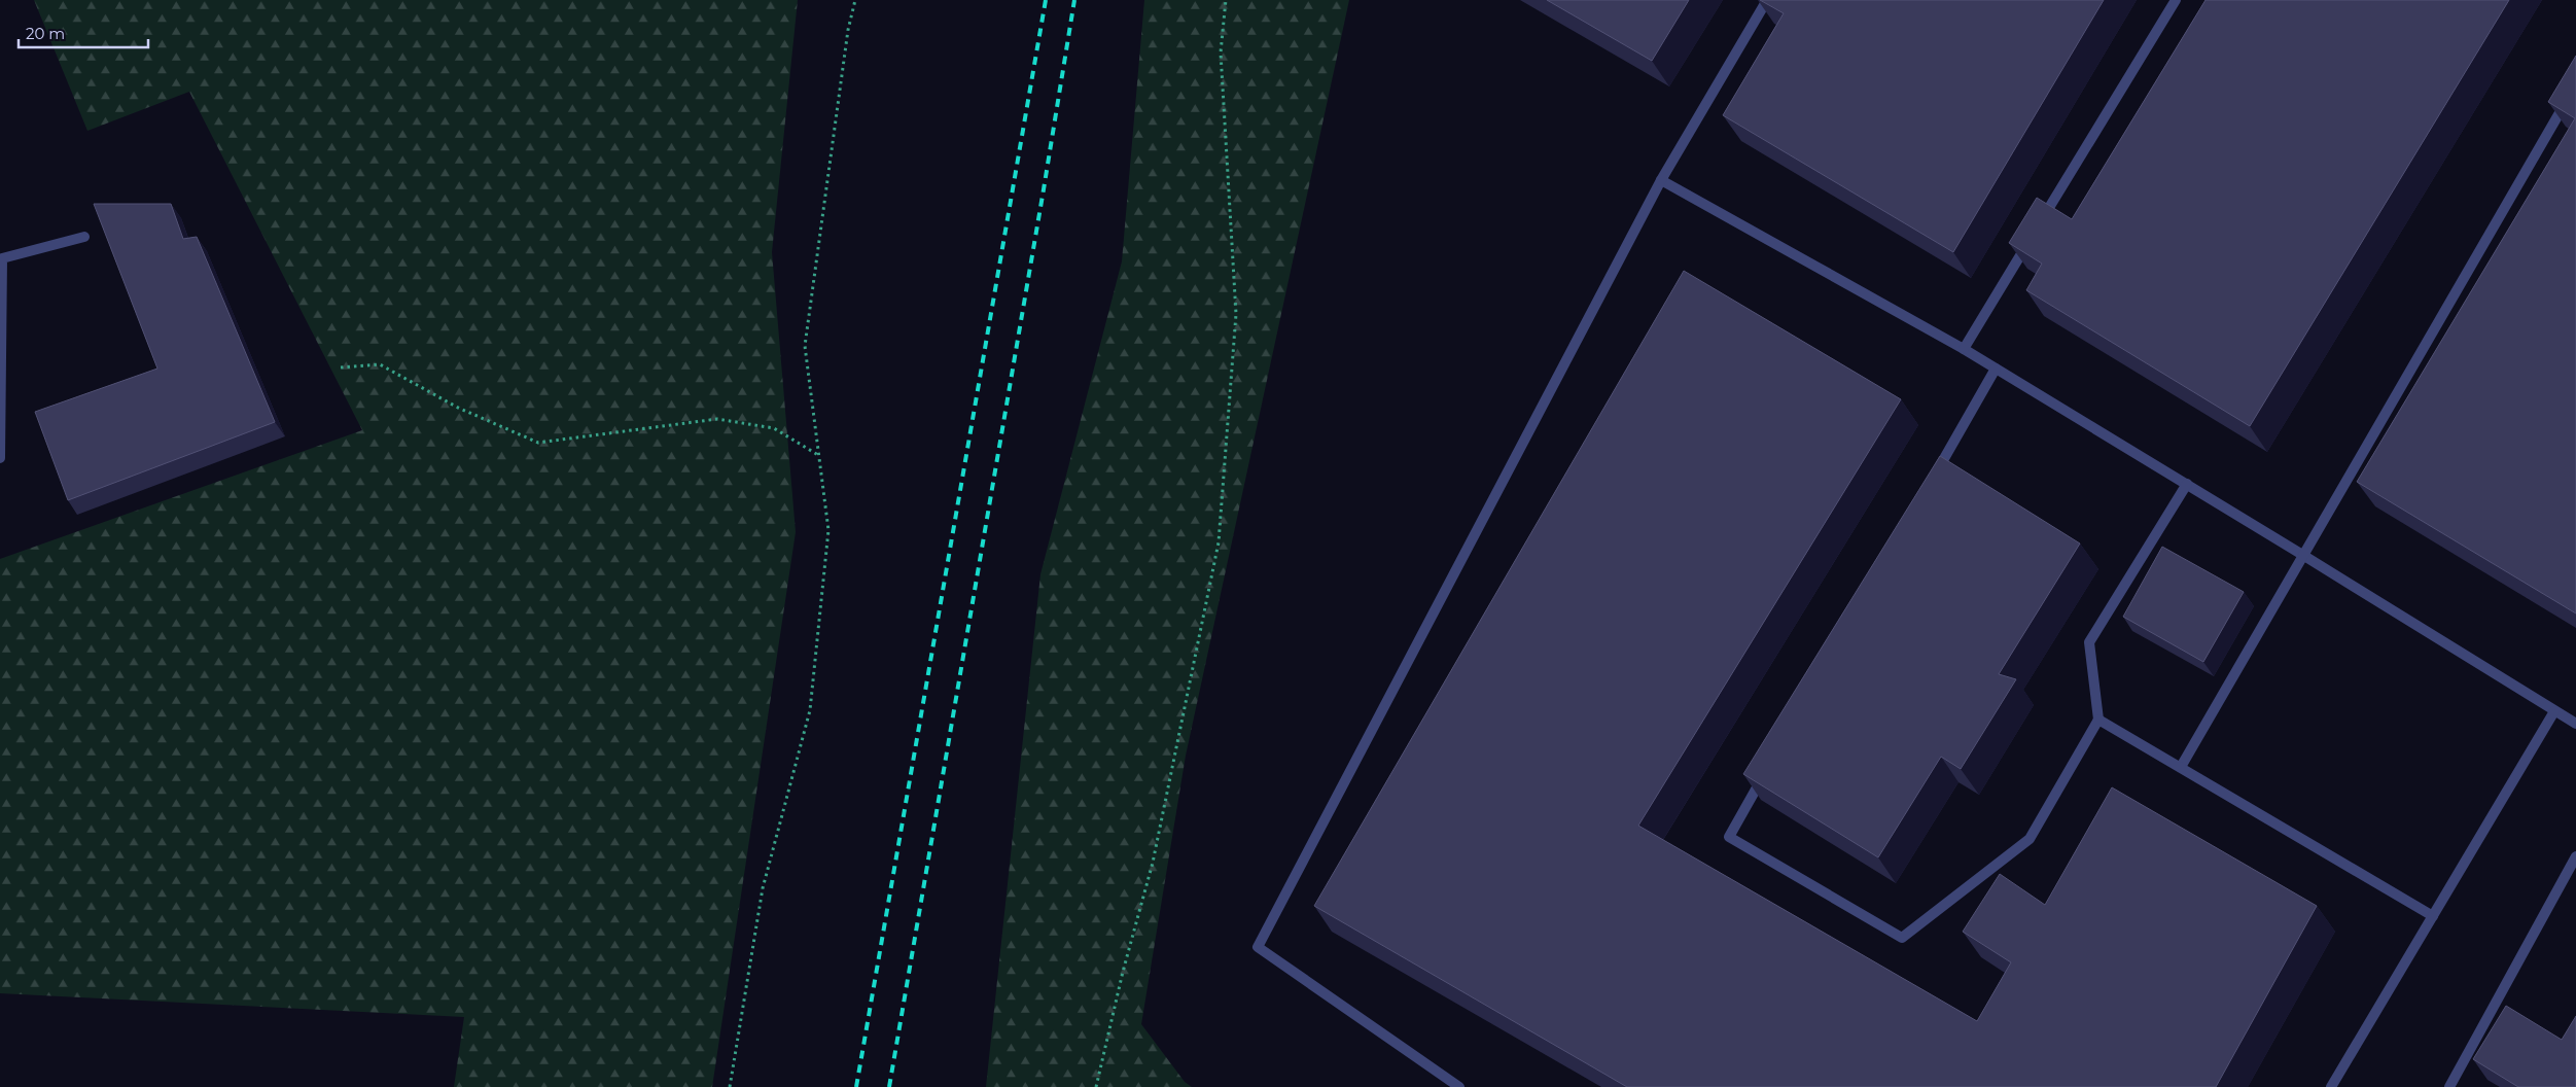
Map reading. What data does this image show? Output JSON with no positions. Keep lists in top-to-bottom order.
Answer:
{
  "scale_bar": "20 m"
}
